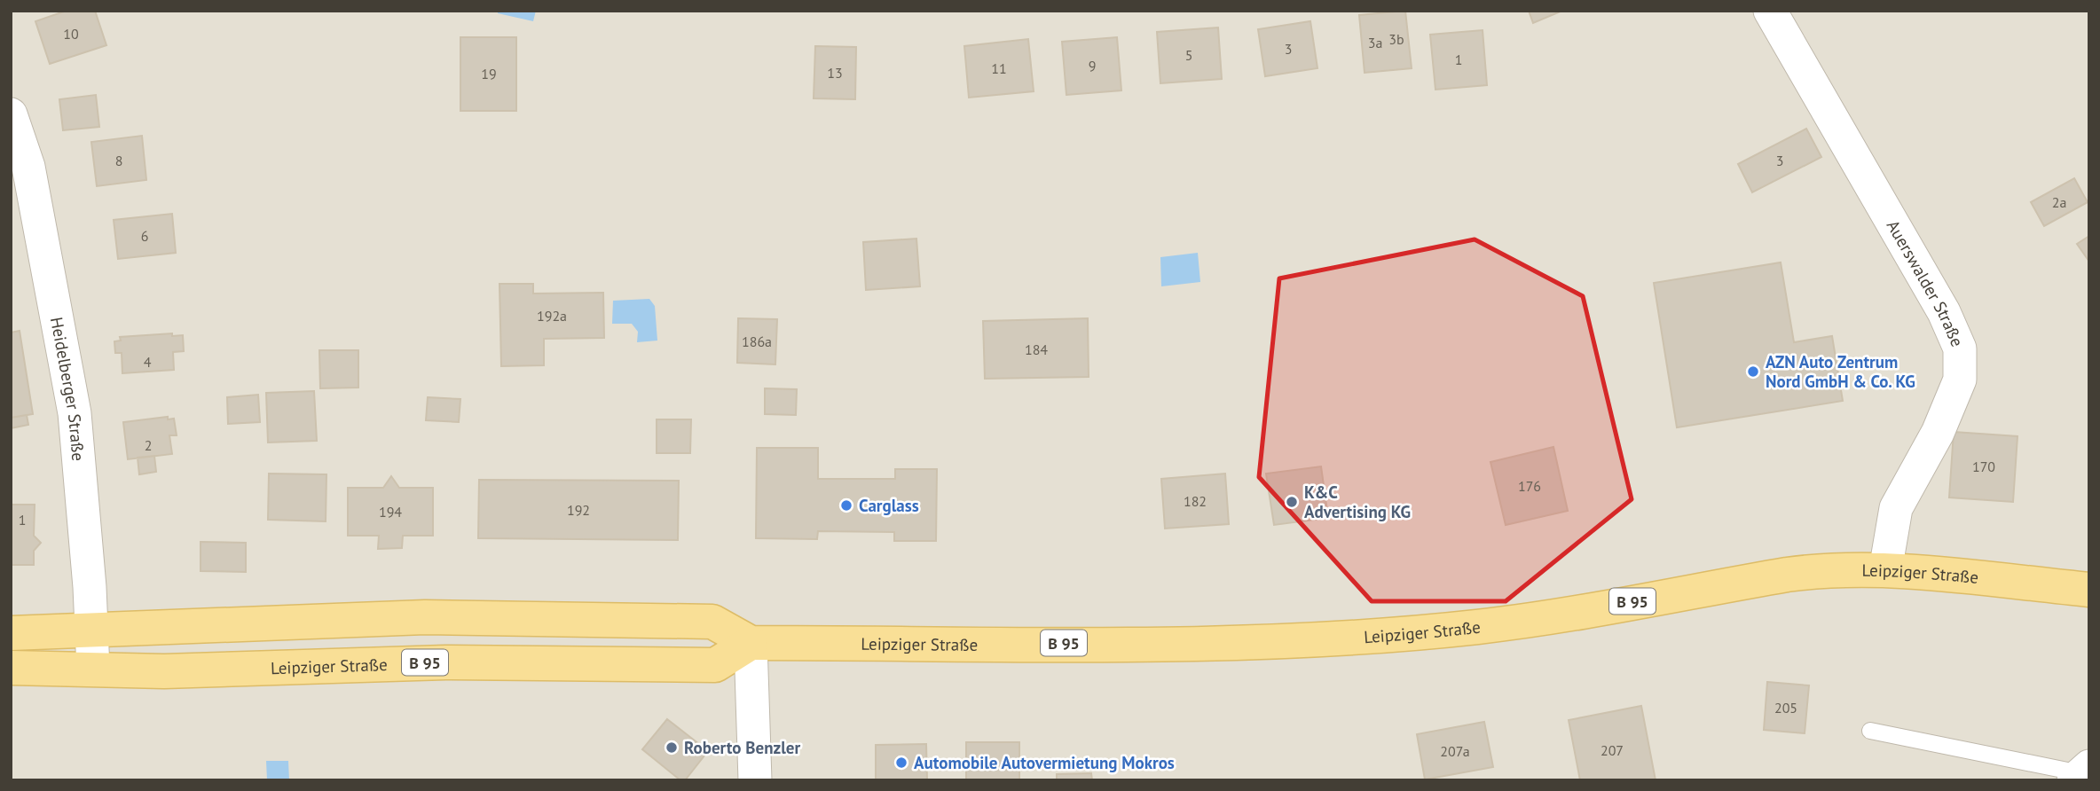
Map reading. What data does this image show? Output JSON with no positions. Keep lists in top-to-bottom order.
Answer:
{
  "streets": {
    "main road": ["Leipziger Straße", "B 95"],
    "street": ["Auerswalder Straße", "Heidelberger Straße"]
  },
  "crossings": [
    ["Auerswalder Straße", "Leipziger Straße"],
    ["Heidelberger Straße", "Leipziger Straße"]
  ],
  "places": [
    "AZN Auto Zentrum Nord GmbH & Co. KG",
    "K&C Advertising KG",
    "Carglass",
    "Roberto Benzler",
    "Automobile Autovermietung Mokros"
  ],
  "house_numbers": [
    "10",
    "3b",
    "3a",
    "3",
    "5",
    "1",
    "9",
    "11",
    "13",
    "19",
    "8",
    "3",
    "2a",
    "6",
    "192a",
    "186a",
    "184",
    "4",
    "2",
    "170",
    "176",
    "182",
    "192",
    "194",
    "1",
    "205",
    "207",
    "207a"
  ]
}
